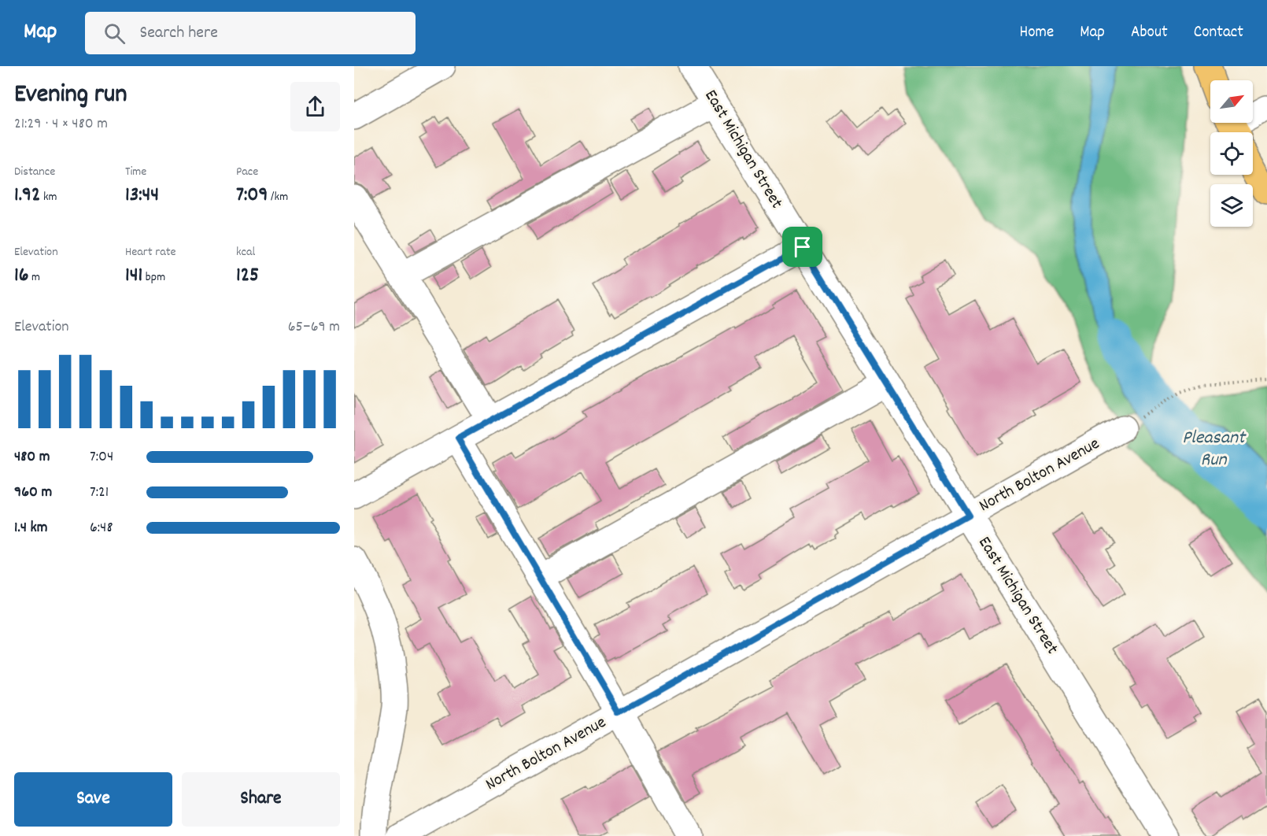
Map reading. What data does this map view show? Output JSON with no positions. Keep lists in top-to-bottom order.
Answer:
{
  "streets": {
    "street": ["East Michigan Street", "North Bolton Avenue"]
  },
  "crossings": [
    ["East Michigan Street", "North Bolton Avenue"]
  ],
  "water": ["Pleasant Run"],
  "north": "top right",
  "page": {
    "header": "Map",
    "search": "Search here",
    "nav": [
      "Home",
      "Map",
      "About",
      "Contact"
    ],
    "heading": ["Evening run", "21:29 · 4 × 480 m"],
    "stats": [
      ["Distance", "1.92 km"],
      ["Time", "13:44"],
      ["Pace", "7:09 /km"],
      ["Elevation", "16 m"],
      ["Heart rate", "141 bpm"],
      ["kcal", "125"]
    ],
    "chart": ["Elevation", "65–69 m"],
    "list": [
      {
        "name": "480 m",
        "note": "7:04"
      },
      {
        "name": "960 m",
        "note": "7:21"
      },
      {
        "name": "1.4 km",
        "note": "6:48"
      }
    ],
    "buttons": ["Save", "Share"]
  }
}
